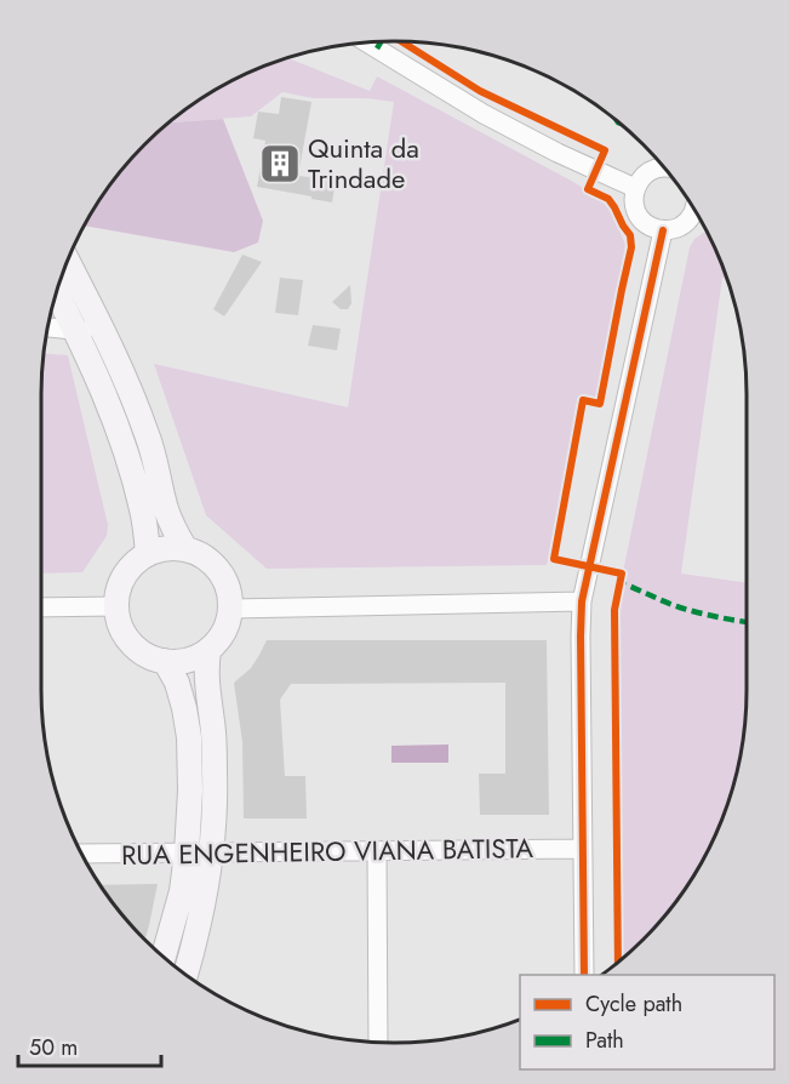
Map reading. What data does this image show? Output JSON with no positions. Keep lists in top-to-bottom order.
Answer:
{
  "streets": {
    "street": ["RUA ENGENHEIRO VIANA BATISTA"]
  },
  "places": {
    "building": ["Quinta da Trindade"]
  },
  "legend": ["Cycle path", "Path"],
  "scale_bar": "50 m"
}
